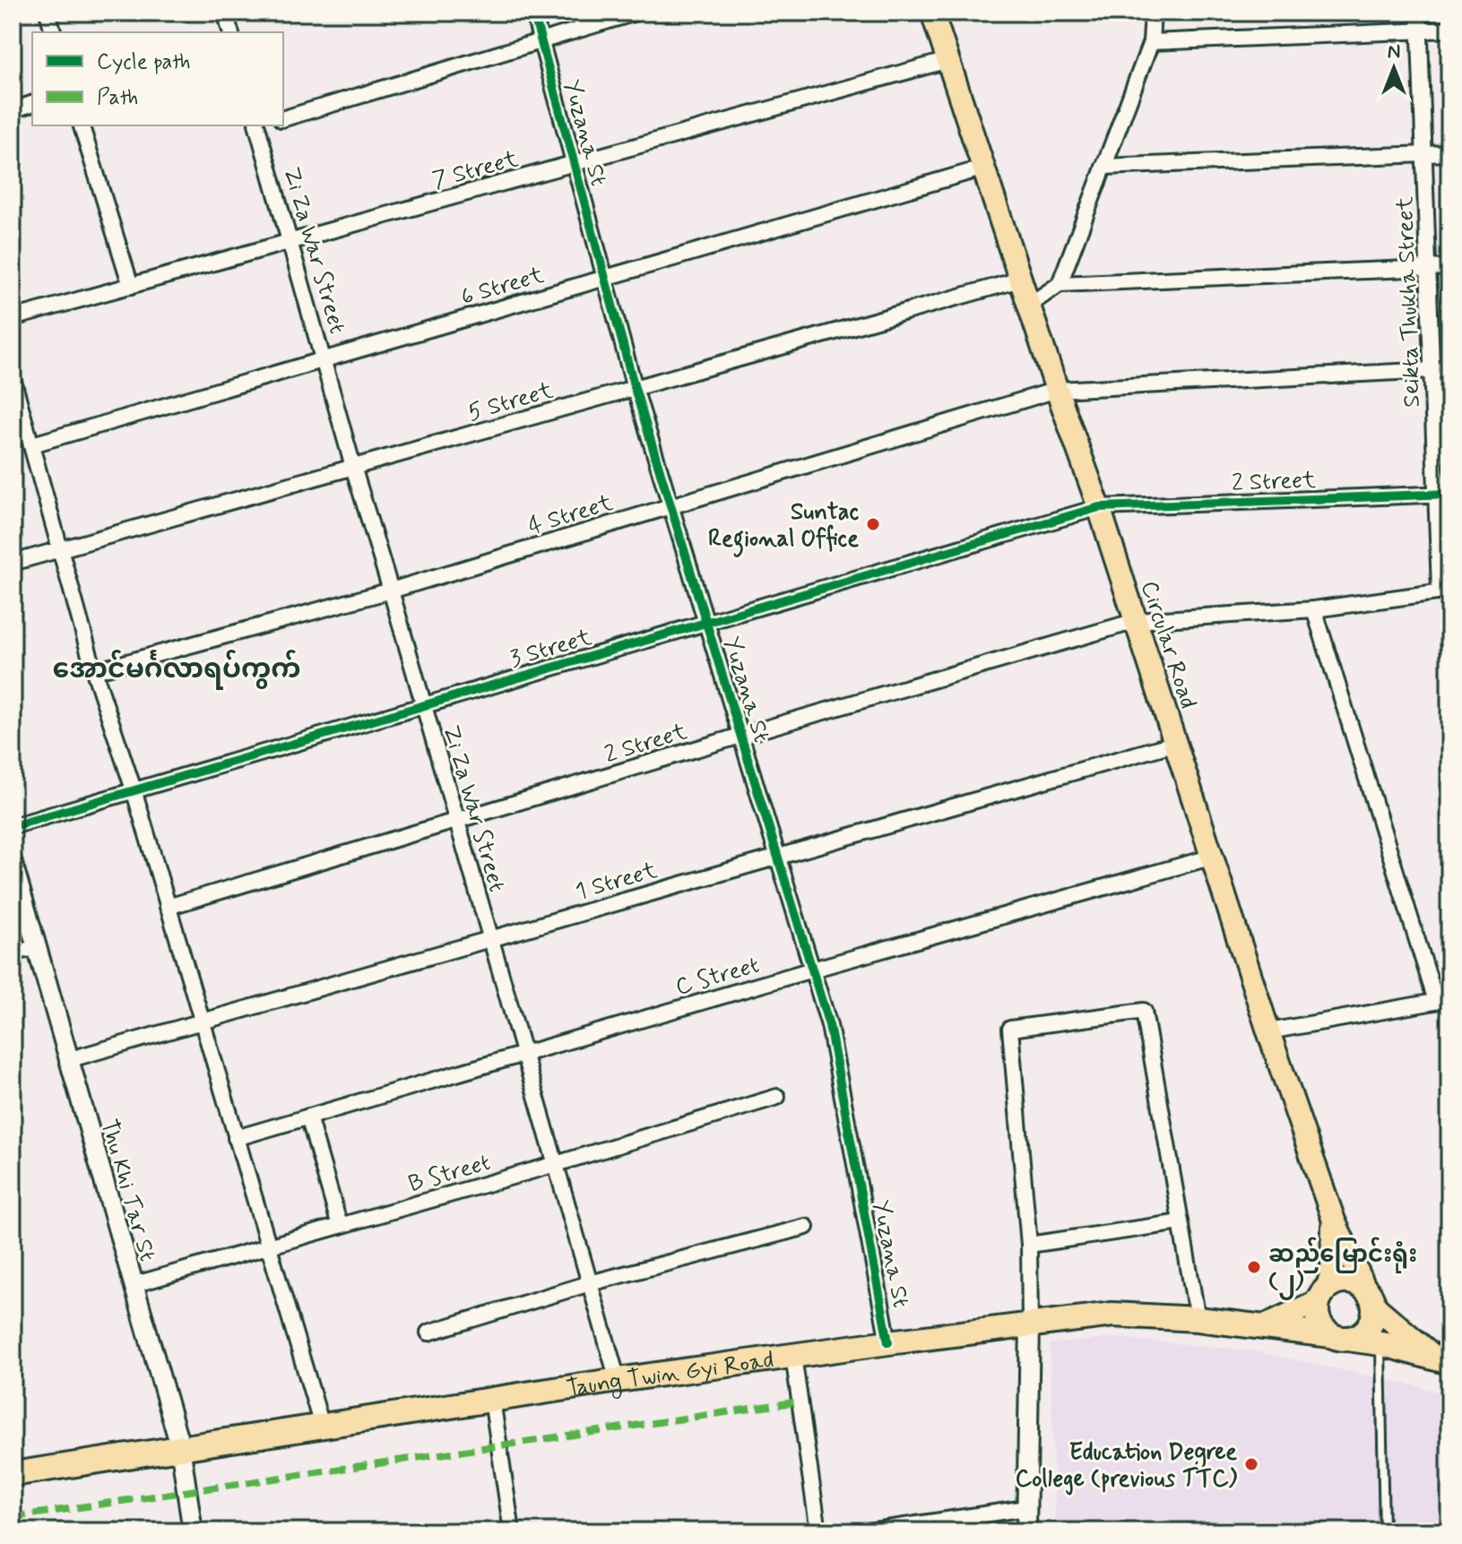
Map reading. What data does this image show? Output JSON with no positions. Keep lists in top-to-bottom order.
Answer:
{
  "streets": {
    "highway": ["Taung Twin Gyi Road"],
    "main road": ["Circular Road"],
    "street": [
      "Yuzana St",
      "7 Street",
      "Zi Za War Street",
      "6 Street",
      "Seikta Thukha Street",
      "5 Street",
      "2 Street",
      "4 Street",
      "3 Street",
      "1 Street",
      "C Street",
      "B Street",
      "Thu Khi Tar St"
    ]
  },
  "crossings": [
    ["Yuzana St", "7 Street"],
    ["Yuzana St", "6 Street"],
    ["Yuzana St", "5 Street"],
    ["Yuzana St", "2 Street"],
    ["Yuzana St", "4 Street"],
    ["Yuzana St", "3 Street"],
    ["Yuzana St", "1 Street"],
    ["Yuzana St", "C Street"],
    ["Yuzana St", "Taung Twin Gyi Road"],
    ["7 Street", "Zi Za War Street"],
    ["7 Street", "Circular Road"],
    ["Zi Za War Street", "6 Street"],
    ["Zi Za War Street", "5 Street"],
    ["Zi Za War Street", "2 Street"],
    ["Zi Za War Street", "4 Street"],
    ["Zi Za War Street", "3 Street"],
    ["Zi Za War Street", "1 Street"],
    ["Zi Za War Street", "C Street"],
    ["Zi Za War Street", "B Street"],
    ["Zi Za War Street", "Taung Twin Gyi Road"],
    ["6 Street", "Circular Road"],
    ["Seikta Thukha Street", "2 Street"],
    ["5 Street", "Circular Road"],
    ["2 Street", "Circular Road"],
    ["2 Street", "3 Street"],
    ["4 Street", "Circular Road"],
    ["Circular Road", "3 Street"],
    ["Circular Road", "1 Street"],
    ["Circular Road", "C Street"],
    ["Circular Road", "Taung Twin Gyi Road"],
    ["1 Street", "Thu Khi Tar St"],
    ["B Street", "Thu Khi Tar St"],
    ["Thu Khi Tar St", "Taung Twin Gyi Road"]
  ],
  "districts": ["အောင်မင်္ဂလာရပ်ကွက်"],
  "places": ["Suntac Regional Office", "ဆည်မြောင်းရုံး (၂)", "Education Degree College (previous TTC)"],
  "legend": ["Cycle path", "Path"],
  "north": "top"
}
